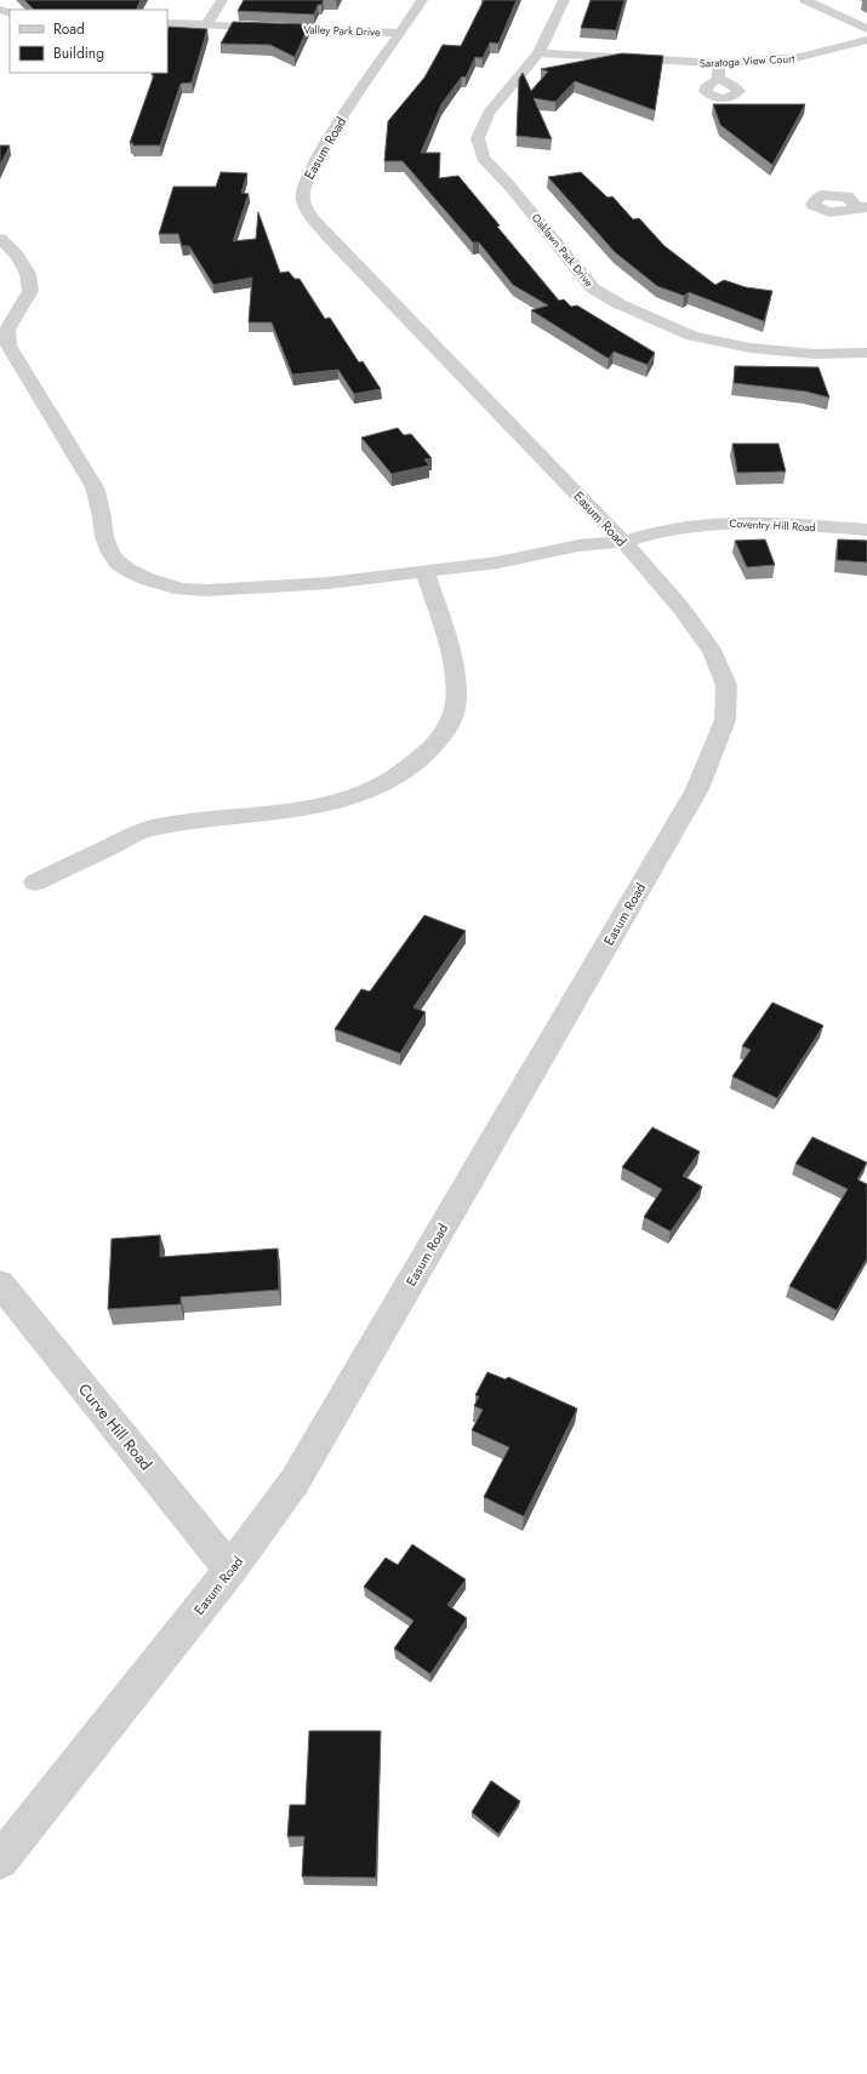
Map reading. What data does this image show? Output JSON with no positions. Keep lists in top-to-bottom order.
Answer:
{
  "streets": {
    "street": [
      "Valley Park Drive",
      "Saratoga View Court",
      "Easum Road",
      "Oaklawn Park Drive",
      "Coventry Hill Road",
      "Curve Hill Road"
    ]
  },
  "crossings": [
    ["Valley Park Drive", "Easum Road"],
    ["Saratoga View Court", "Oaklawn Park Drive"],
    ["Easum Road", "Coventry Hill Road"],
    ["Easum Road", "Curve Hill Road"]
  ],
  "legend": ["Road", "Building"]
}
